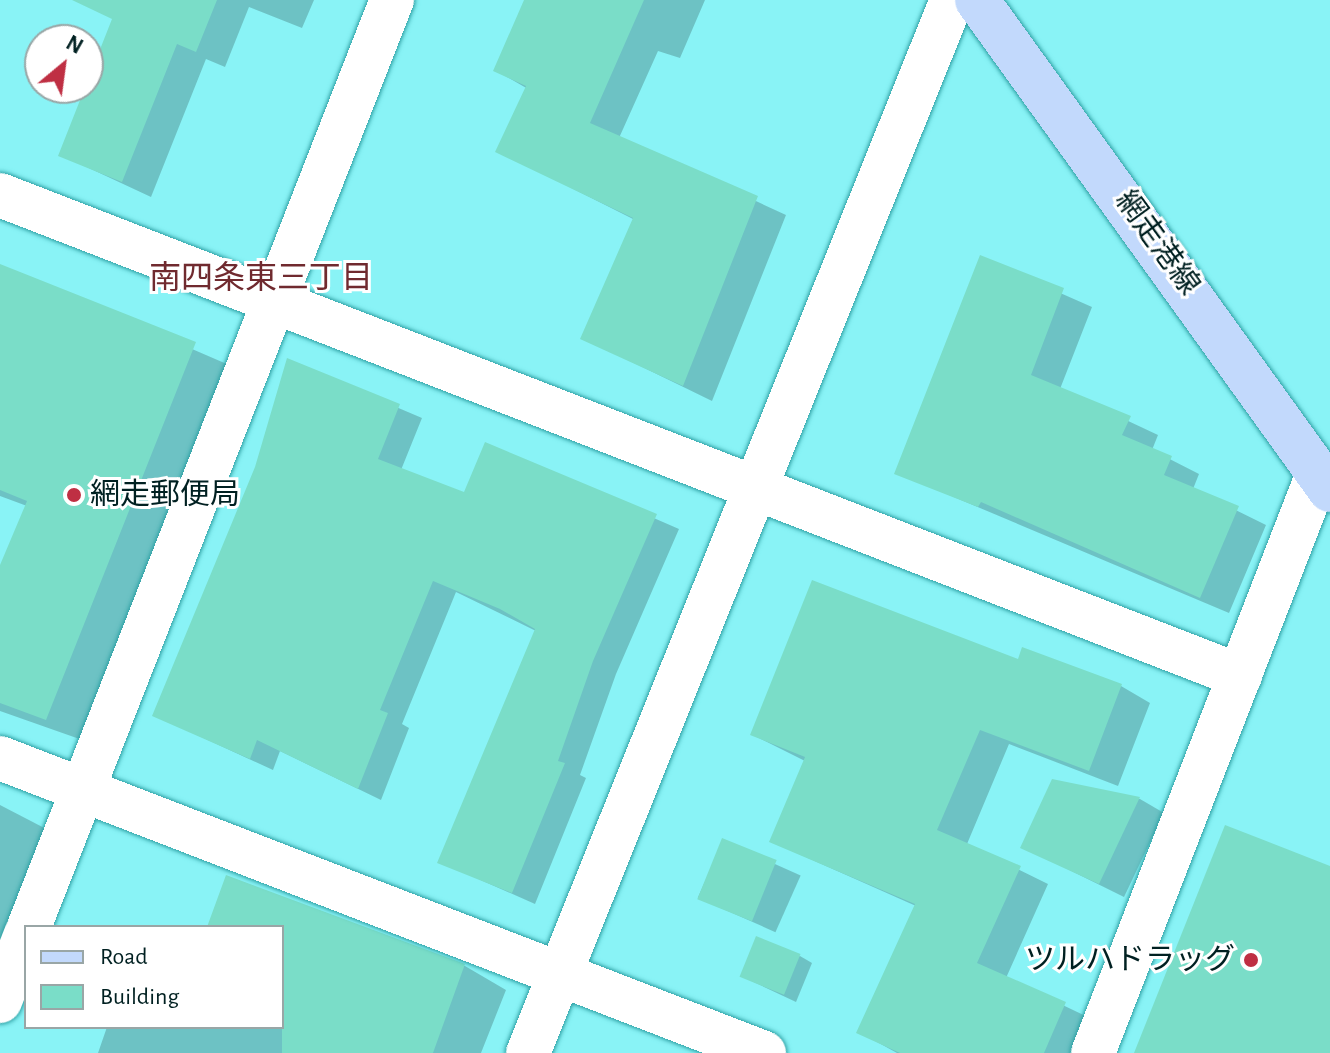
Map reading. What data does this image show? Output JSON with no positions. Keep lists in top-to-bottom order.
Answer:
{
  "streets": {
    "main road": ["網走港線"]
  },
  "districts": ["南四条東三丁目"],
  "places": ["網走郵便局", "ツルハドラッグ"],
  "legend": ["Road", "Building"],
  "north": "top right"
}
